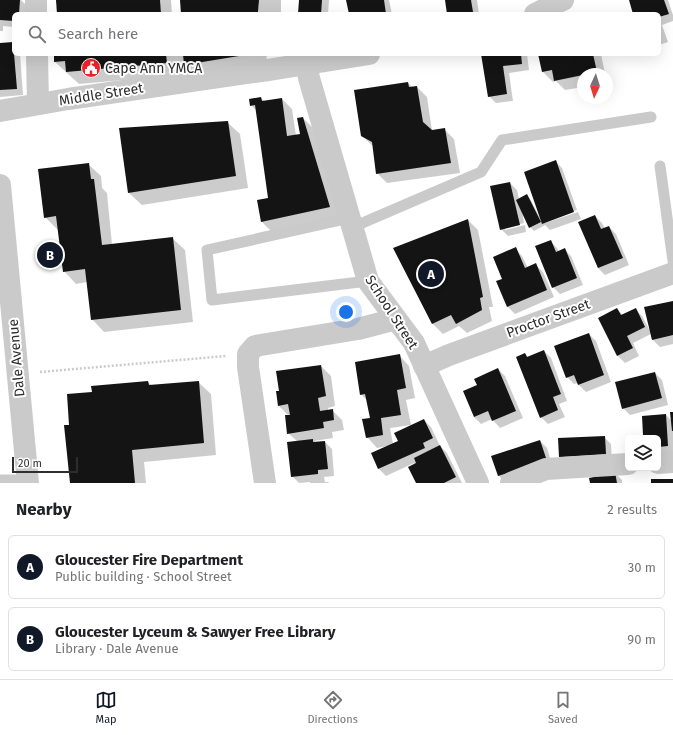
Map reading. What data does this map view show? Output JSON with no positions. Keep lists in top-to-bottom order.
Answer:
{
  "streets": {
    "street": [
      "Middle Street",
      "School Street",
      "Proctor Street",
      "Dale Avenue"
    ]
  },
  "crossings": [
    ["Middle Street", "School Street"],
    ["School Street", "Proctor Street"]
  ],
  "places": {
    "public building": ["Cape Ann YMCA"]
  },
  "scale_bar": "20 m",
  "north": "bottom",
  "page": {
    "search": "Search here",
    "pins": ["B", "A"],
    "scale": "20 m",
    "heading": ["Nearby", "2 results"],
    "list": [
      {
        "mark": "A",
        "name": "Gloucester Fire Department",
        "note": "Public building · School Street",
        "value": "30 m"
      },
      {
        "mark": "B",
        "name": "Gloucester Lyceum & Sawyer Free Library",
        "note": "Library · Dale Avenue",
        "value": "90 m"
      }
    ],
    "nav": ["Map", "Directions", "Saved"]
  }
}
